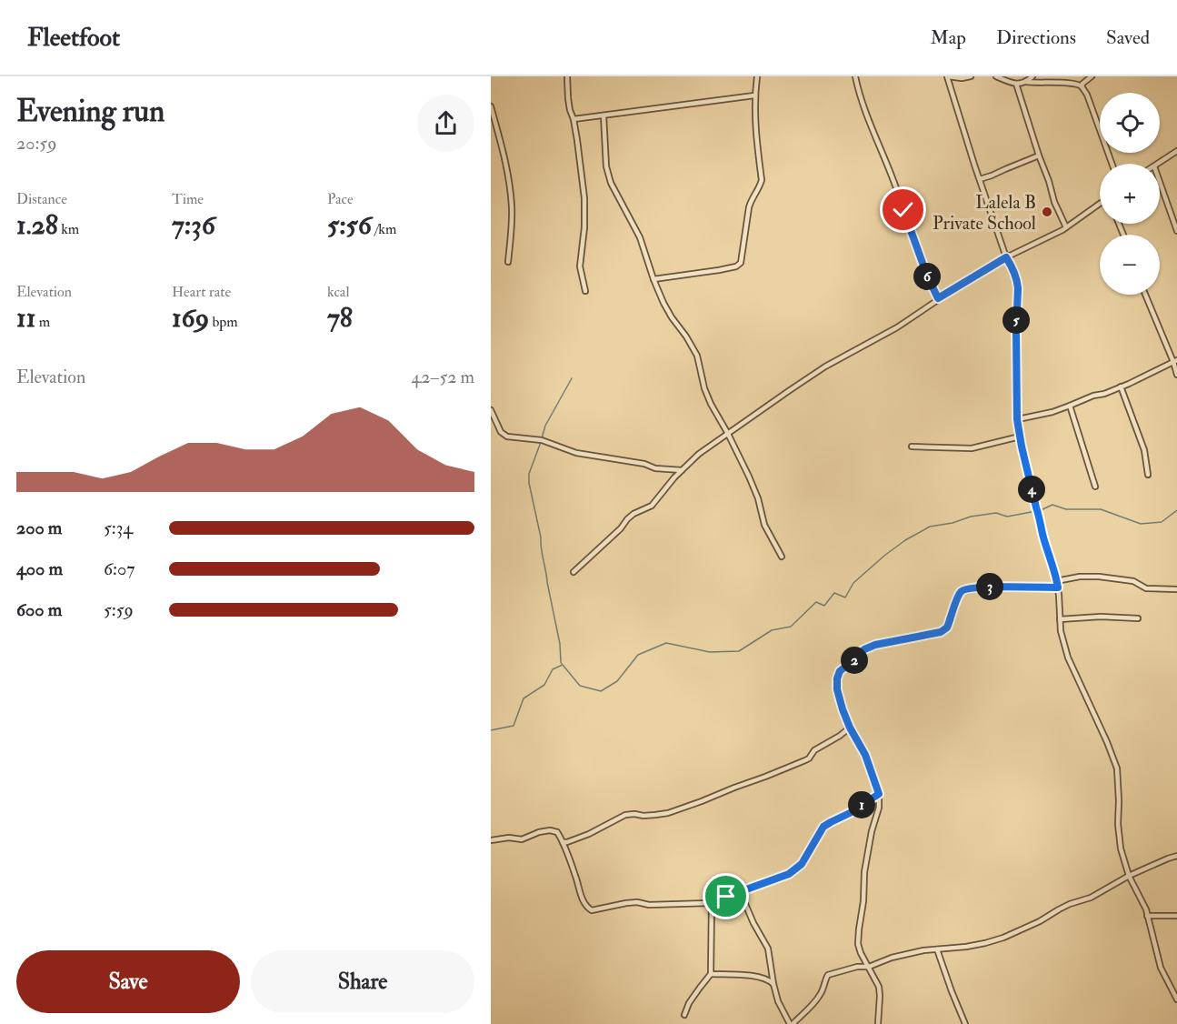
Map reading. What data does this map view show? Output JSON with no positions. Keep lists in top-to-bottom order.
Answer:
{
  "places": ["Lalela B Private School"],
  "page": {
    "header": "Fleetfoot",
    "nav": ["Map", "Directions", "Saved"],
    "heading": ["Evening run", "20:59"],
    "map_buttons": ["+", "−"],
    "stats": [
      ["Distance", "1.28 km"],
      ["Time", "7:36"],
      ["Pace", "5:56 /km"],
      ["Elevation", "11 m"],
      ["Heart rate", "169 bpm"],
      ["kcal", "78"]
    ],
    "pins": [
      "6",
      "5",
      "4",
      "3",
      "2",
      "1"
    ],
    "chart": ["Elevation", "42–52 m"],
    "list": [
      {
        "name": "200 m",
        "note": "5:34"
      },
      {
        "name": "400 m",
        "note": "6:07"
      },
      {
        "name": "600 m",
        "note": "5:59"
      }
    ],
    "buttons": ["Save", "Share"]
  }
}
